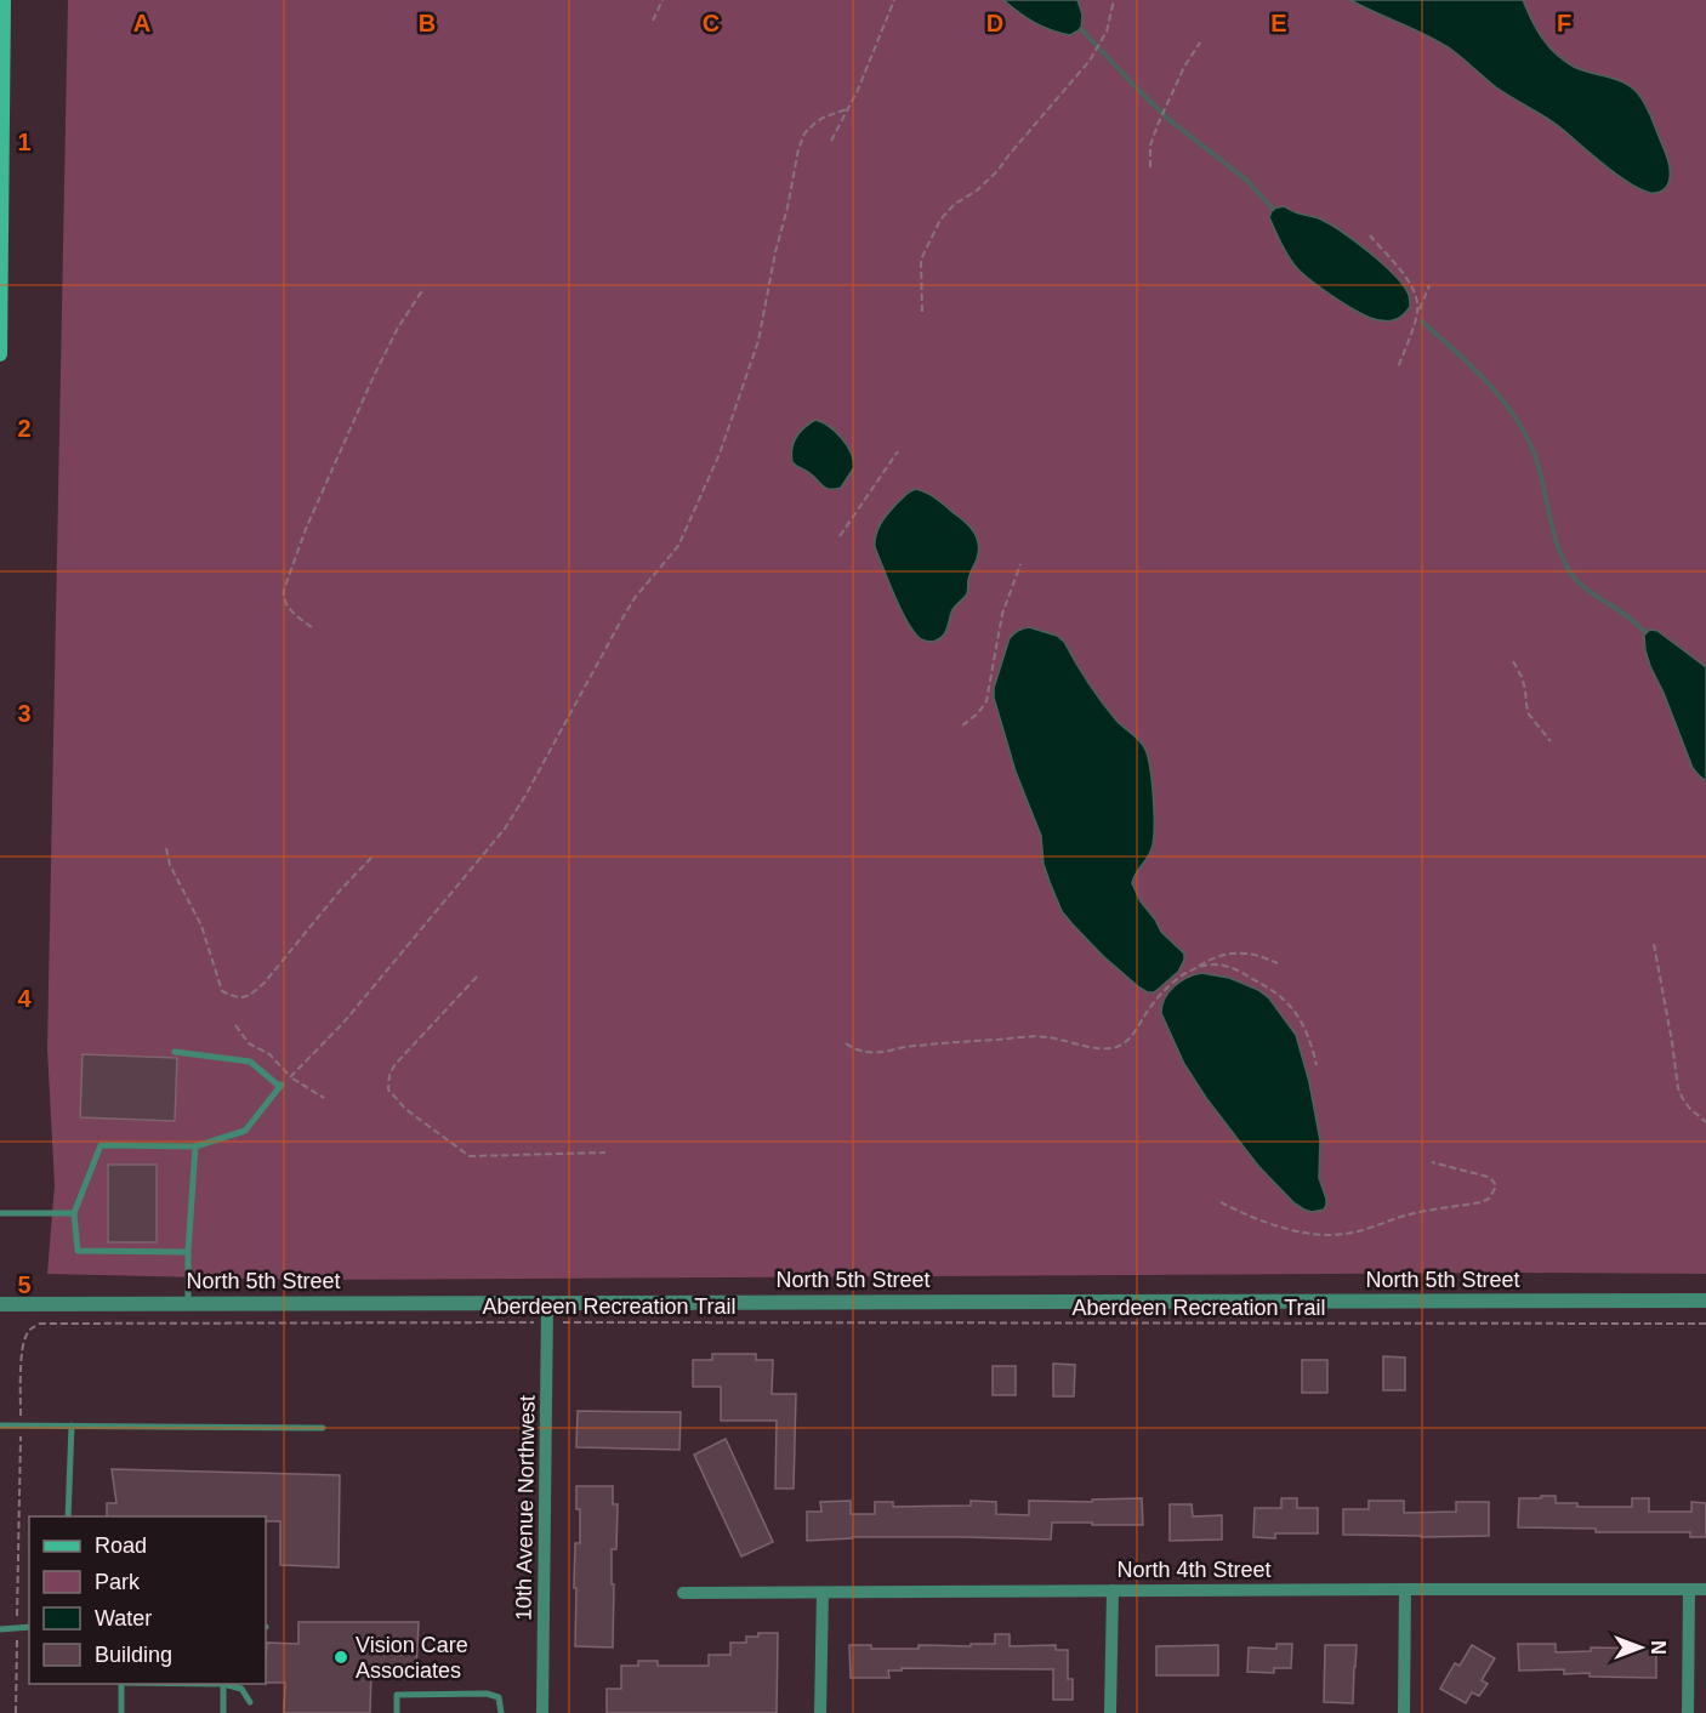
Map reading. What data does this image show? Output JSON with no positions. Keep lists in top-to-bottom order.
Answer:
{
  "streets": {
    "street": ["North 5th Street", "10th Avenue Northwest", "North 4th Street"],
    "path": ["Aberdeen Recreation Trail"]
  },
  "crossings": [
    ["North 5th Street", "10th Avenue Northwest"],
    ["Aberdeen Recreation Trail", "10th Avenue Northwest"]
  ],
  "places": ["Vision Care Associates"],
  "legend": [
    "Road",
    "Park",
    "Water",
    "Building"
  ],
  "north": "right",
  "grid": {
    "columns": [
      "A",
      "B",
      "C",
      "D",
      "E",
      "F"
    ],
    "rows": [
      "1",
      "2",
      "3",
      "4",
      "5"
    ]
  }
}
